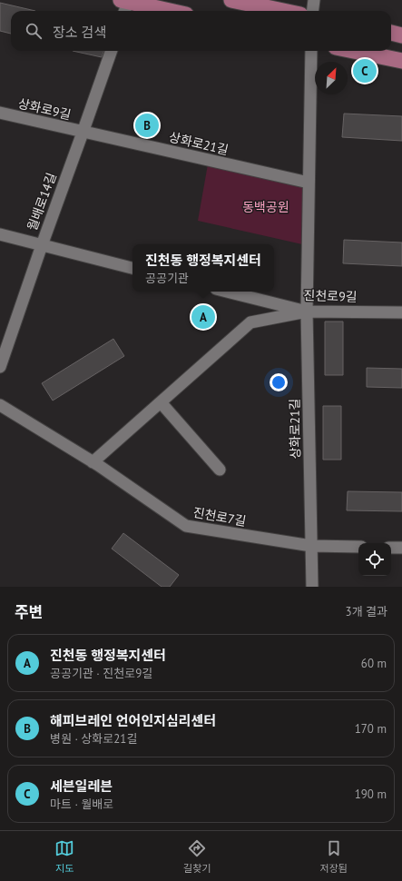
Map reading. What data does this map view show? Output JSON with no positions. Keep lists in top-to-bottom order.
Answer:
{
  "streets": {
    "street": [
      "상화로9길",
      "상화로21길",
      "월배로14길",
      "진천로9길",
      "진천로7길"
    ]
  },
  "crossings": [
    ["상화로9길", "상화로21길"],
    ["상화로9길", "월배로14길"],
    ["상화로21길", "월배로14길"],
    ["상화로21길", "진천로9길"],
    ["상화로21길", "진천로7길"]
  ],
  "parks": ["동백공원"],
  "north": "top right",
  "page": {
    "search": "장소 검색",
    "pins": ["C", "B", "A"],
    "popup": ["진천동 행정복지센터", "공공기관"],
    "heading": ["주변", "3개 결과"],
    "list": [
      {
        "mark": "A",
        "name": "진천동 행정복지센터",
        "note": "공공기관 · 진천로9길",
        "value": "60 m"
      },
      {
        "mark": "B",
        "name": "해피브레인 언어인지심리센터",
        "note": "병원 · 상화로21길",
        "value": "170 m"
      },
      {
        "mark": "C",
        "name": "세븐일레븐",
        "note": "마트 · 월배로",
        "value": "190 m"
      }
    ],
    "nav": ["지도", "길찾기", "저장됨"]
  }
}
